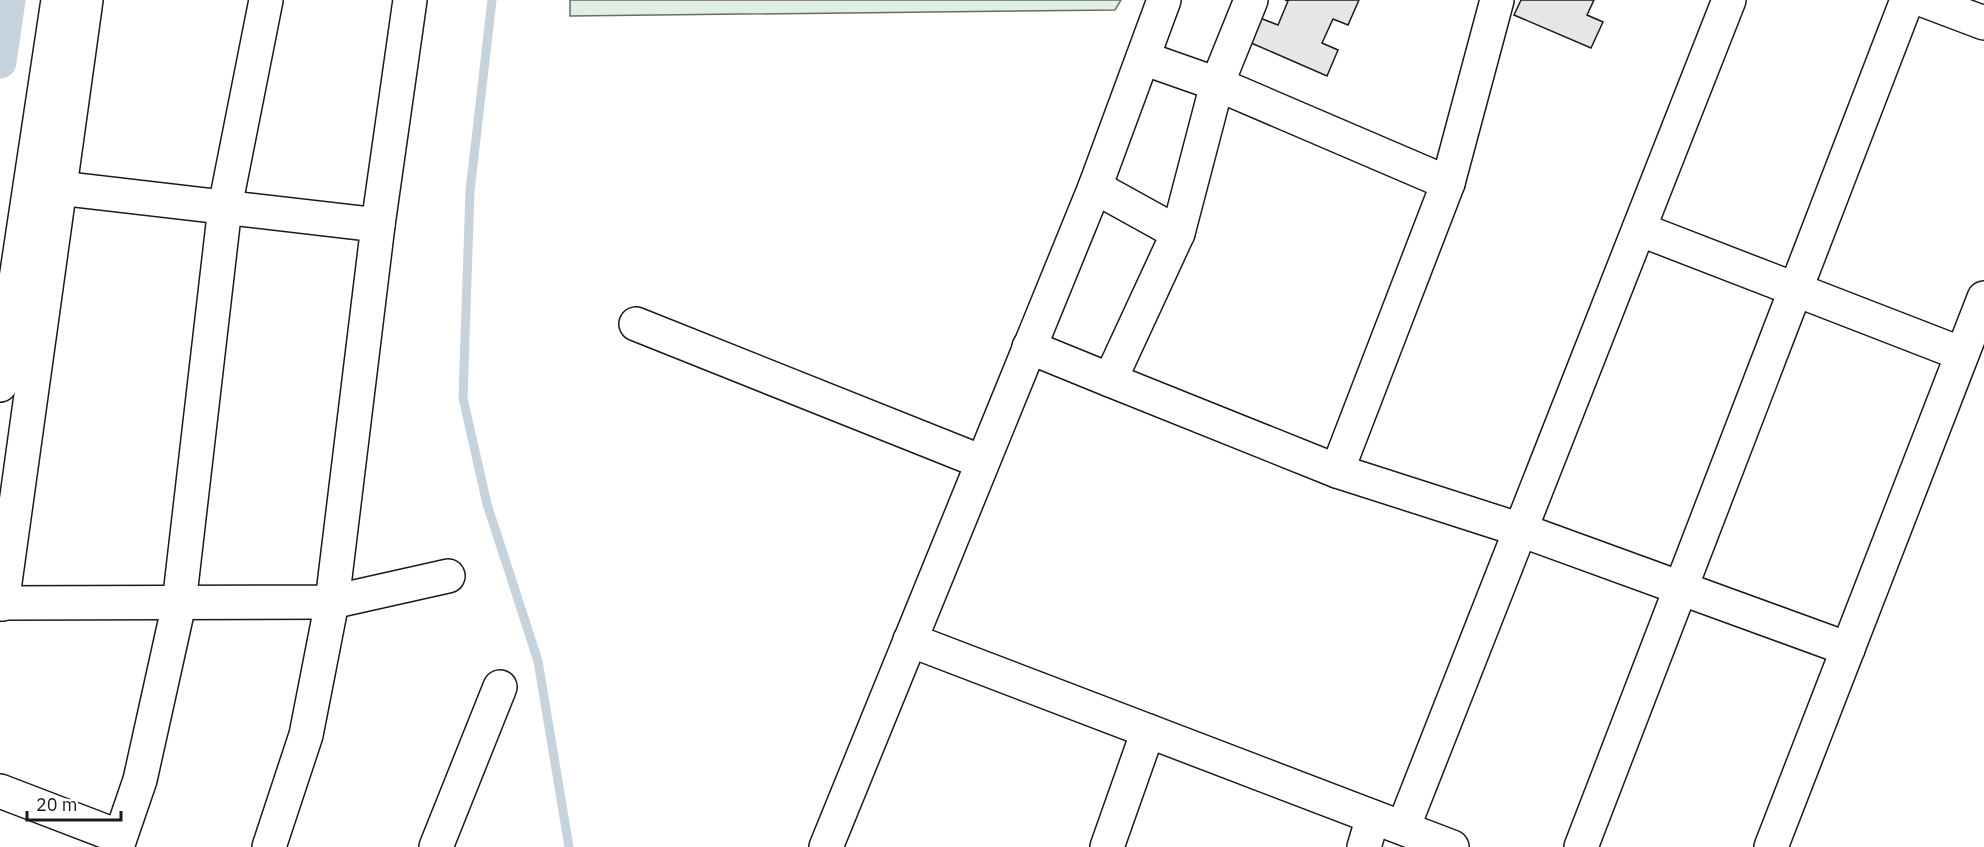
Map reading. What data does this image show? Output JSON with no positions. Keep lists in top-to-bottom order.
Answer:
{
  "scale_bar": "20 m"
}
